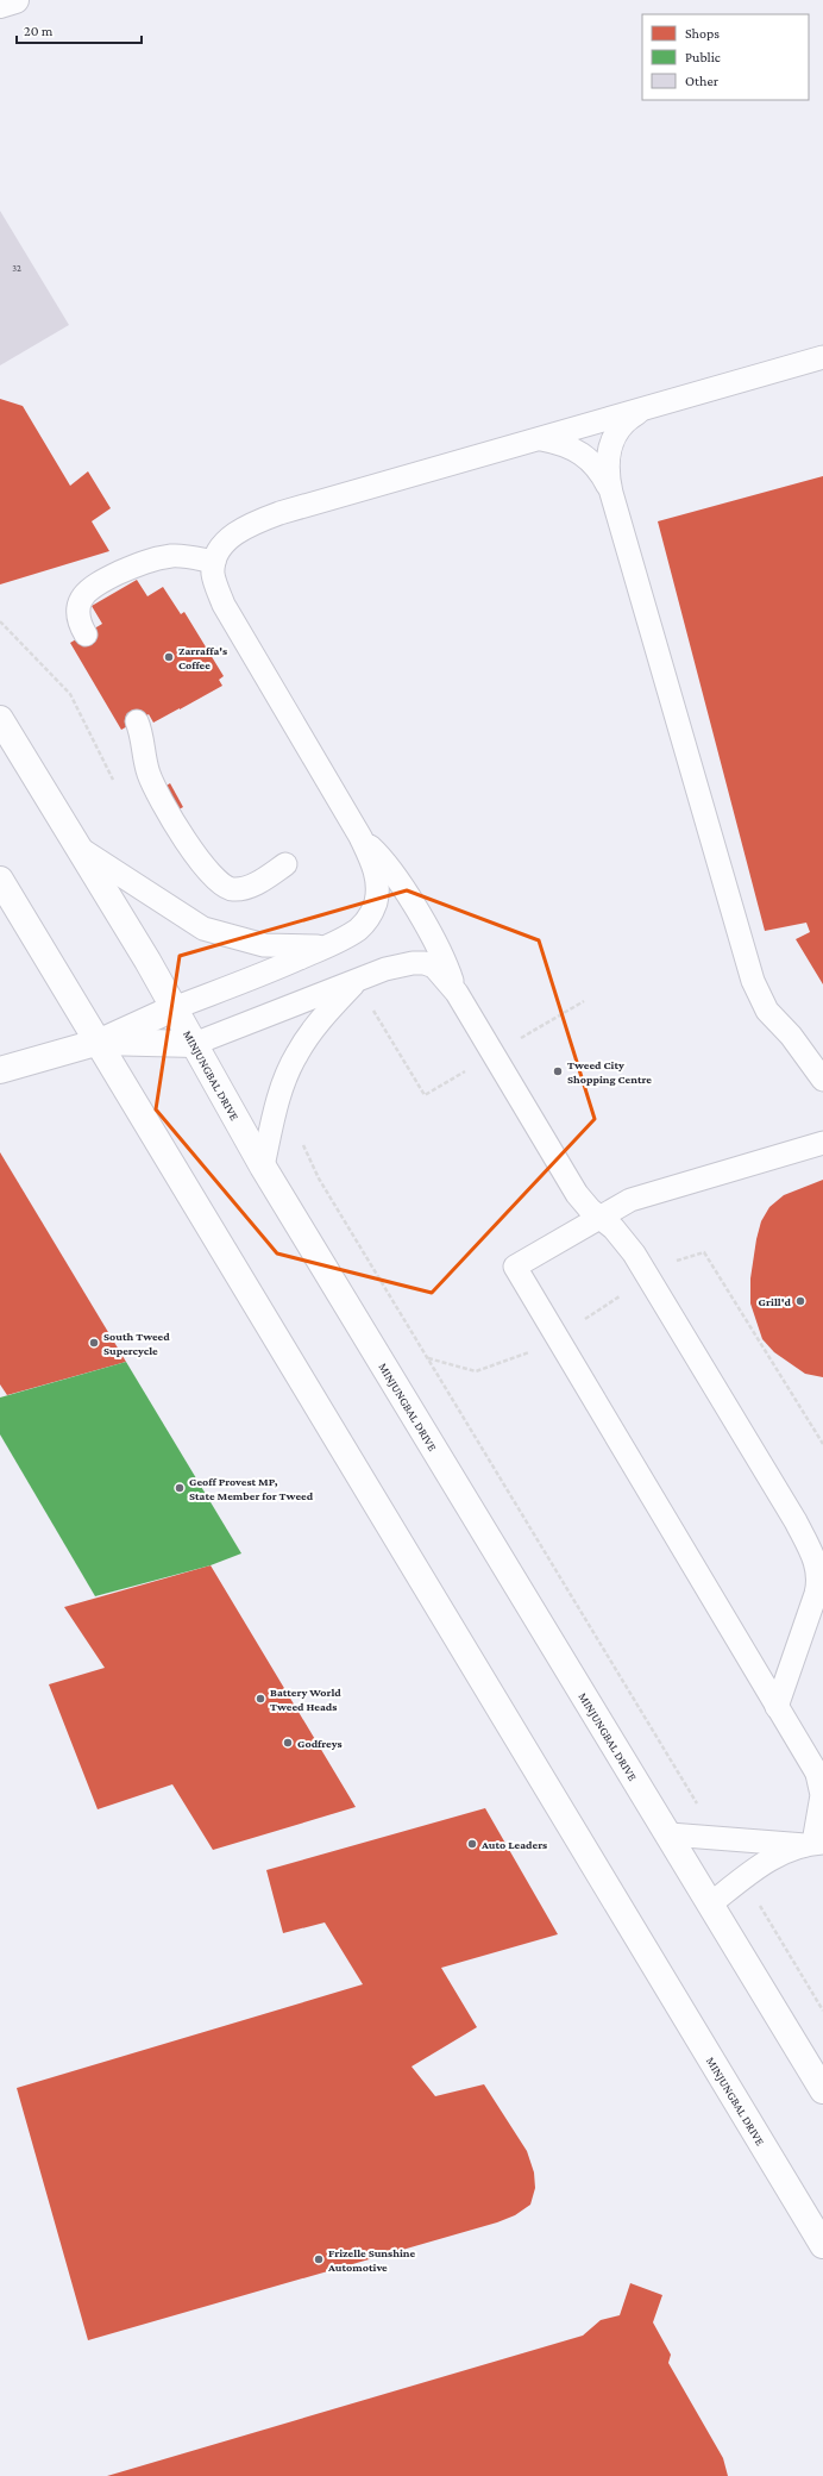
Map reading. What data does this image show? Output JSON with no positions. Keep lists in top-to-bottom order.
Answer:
{
  "streets": {
    "main road": ["MINJUNGBAL DRIVE"]
  },
  "places": [
    "Zarraffa's Coffee",
    "Tweed City Shopping Centre",
    "Grill'd",
    "South Tweed Supercycle",
    "Geoff Provest MP, State Member for Tweed",
    "Battery World Tweed Heads",
    "Godfreys",
    "Auto Leaders",
    "Frizelle Sunshine Automotive"
  ],
  "house_numbers": ["32"],
  "legend": ["Shops", "Public", "Other"],
  "scale_bar": "20 m"
}
